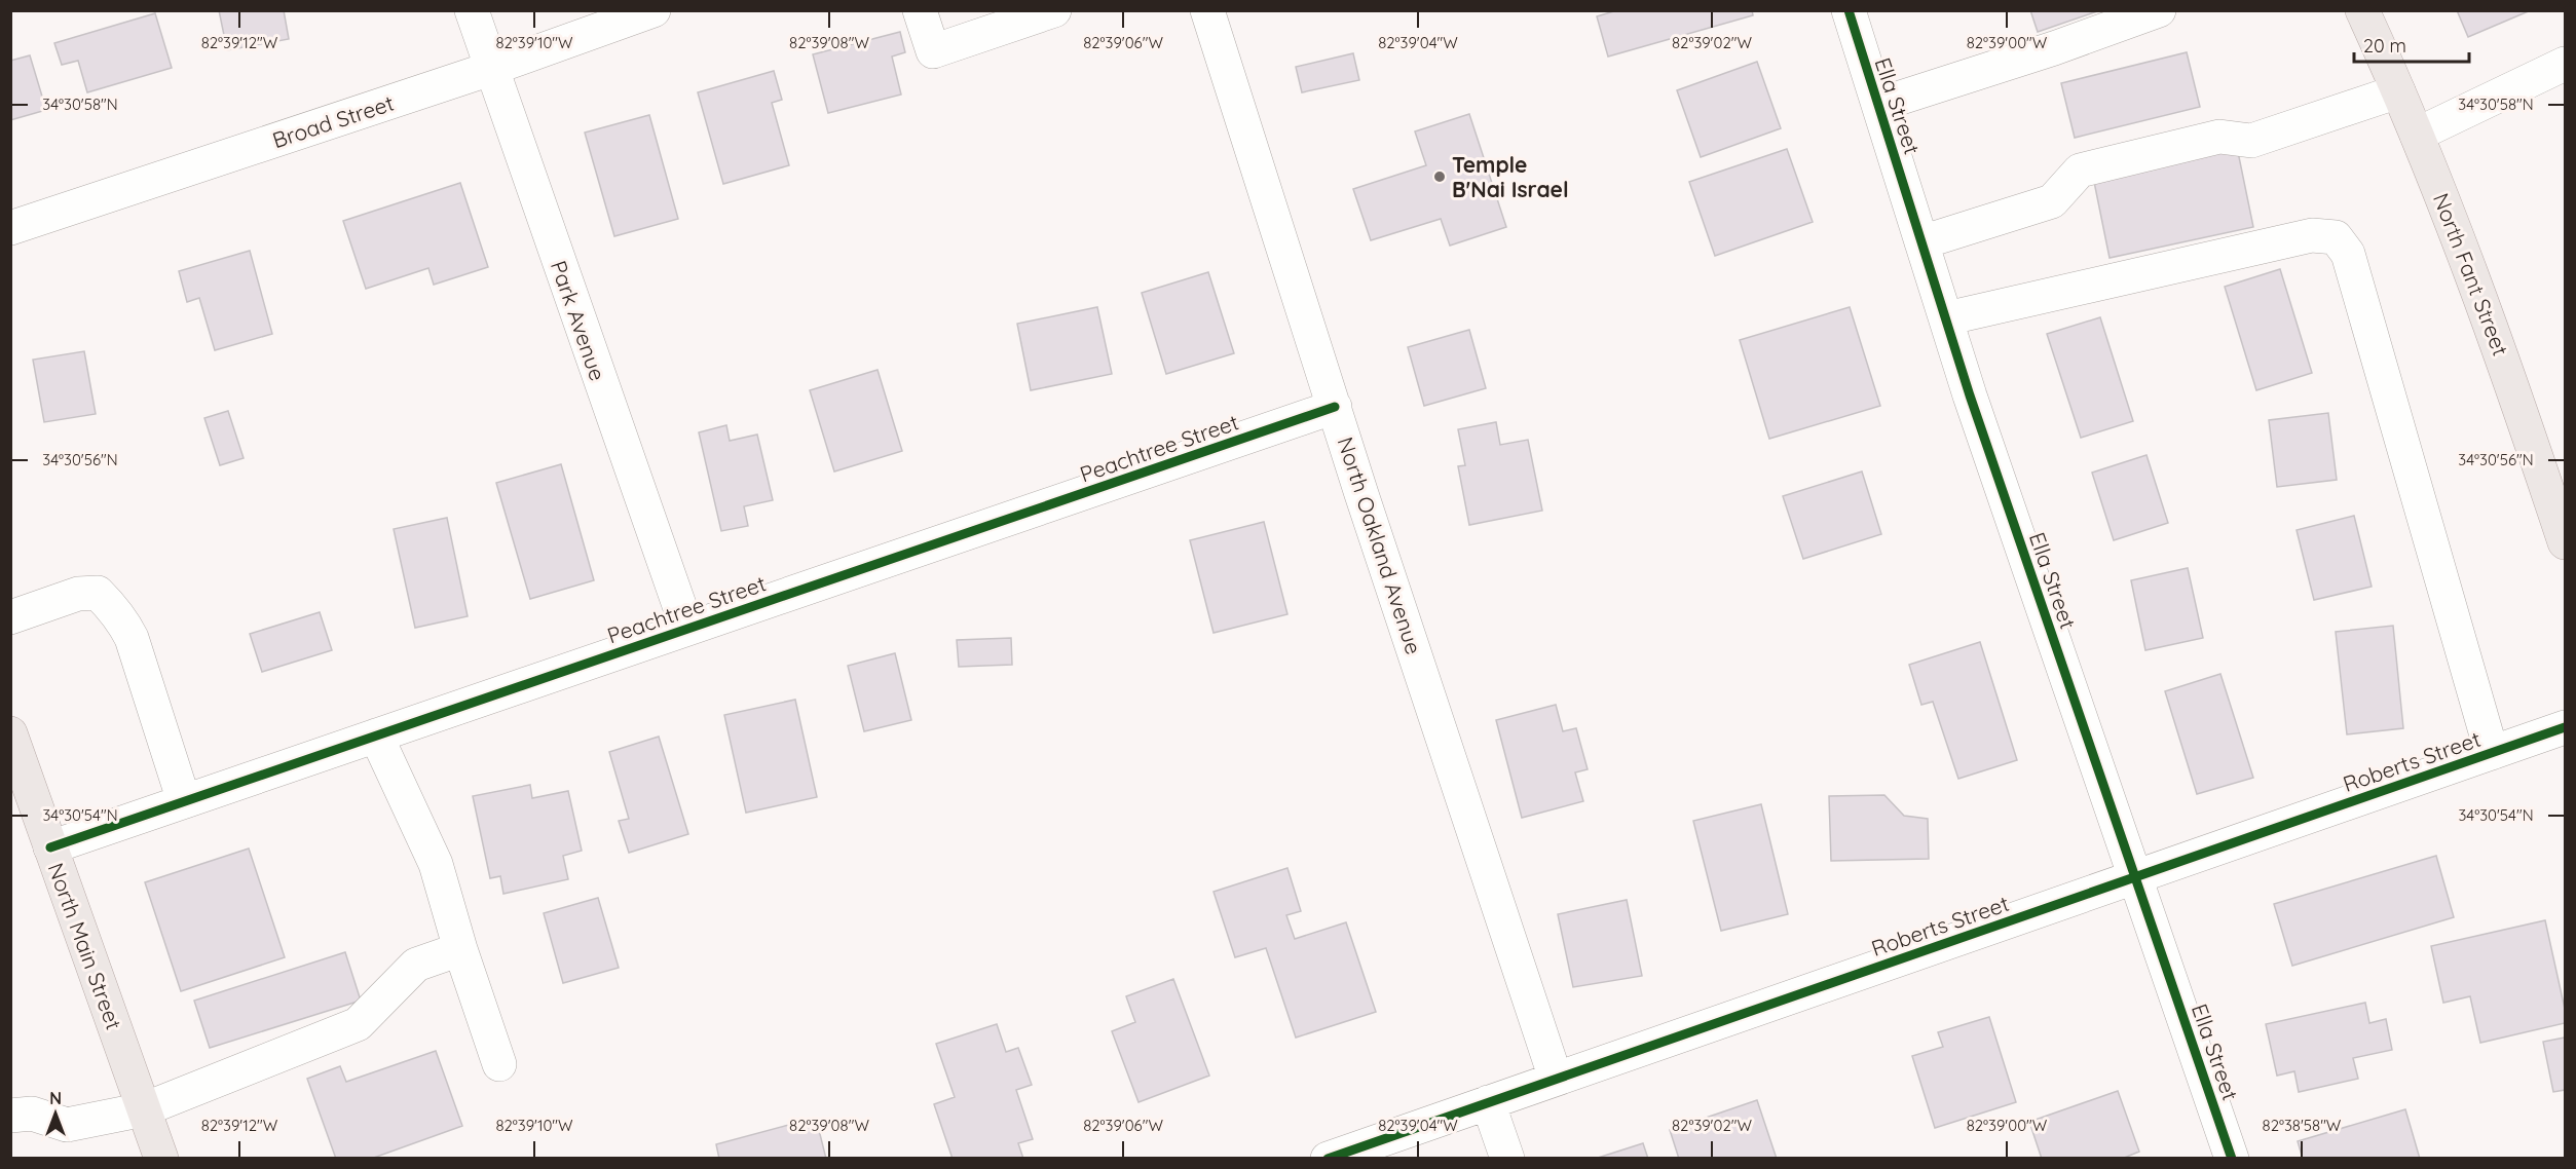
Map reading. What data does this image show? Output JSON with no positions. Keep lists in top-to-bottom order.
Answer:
{
  "streets": {
    "main road": ["North Fant Street", "North Main Street"],
    "street": [
      "Ella Street",
      "Broad Street",
      "Park Avenue",
      "Peachtree Street",
      "North Oakland Avenue",
      "Roberts Street"
    ]
  },
  "crossings": [
    ["Ella Street", "Roberts Street"],
    ["Broad Street", "Park Avenue"],
    ["Park Avenue", "Peachtree Street"],
    ["Peachtree Street", "North Oakland Avenue"],
    ["Peachtree Street", "North Main Street"],
    ["North Oakland Avenue", "Roberts Street"]
  ],
  "places": ["Temple B'Nai Israel"],
  "scale_bar": "20 m",
  "north": "top",
  "coordinates": [
    "82°39'12\"W",
    "82°39'10\"W",
    "82°39'08\"W",
    "82°39'06\"W",
    "82°39'04\"W",
    "82°39'02\"W",
    "82°39'00\"W",
    "34°30'58\"N",
    "34°30'56\"N",
    "34°30'54\"N",
    "82°38'58\"W"
  ]
}
